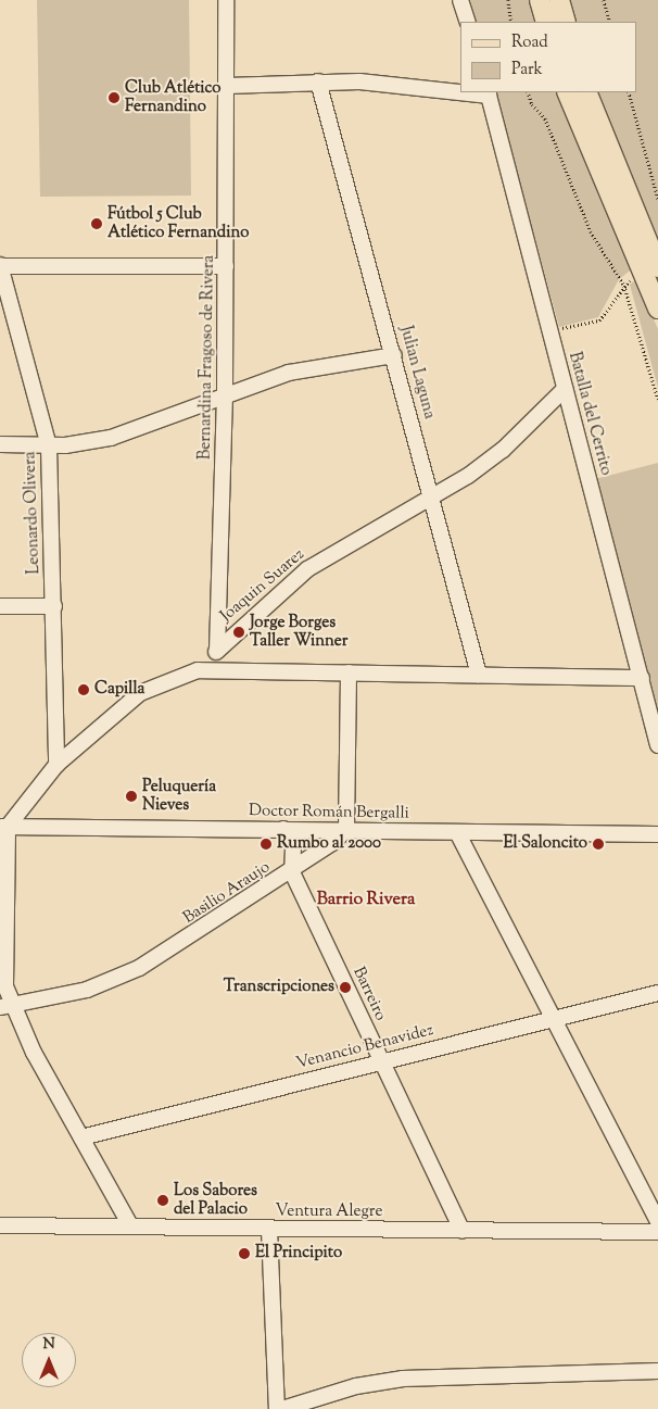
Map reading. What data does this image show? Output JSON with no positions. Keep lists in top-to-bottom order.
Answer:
{
  "streets": {
    "street": [
      "Bernardina Fragoso de Rivera",
      "Julian Laguna",
      "Batalla del Cerrito",
      "Leonardo Olivera",
      "Joaquin Suarez",
      "Doctor Román Bergalli",
      "Basilio Araujo",
      "Barreiro",
      "Venancio Benavidez",
      "Ventura Alegre"
    ]
  },
  "crossings": [
    ["Bernardina Fragoso de Rivera", "Joaquin Suarez"],
    ["Julian Laguna", "Joaquin Suarez"],
    ["Batalla del Cerrito", "Joaquin Suarez"],
    ["Doctor Román Bergalli", "Basilio Araujo"],
    ["Doctor Román Bergalli", "Barreiro"],
    ["Basilio Araujo", "Barreiro"],
    ["Barreiro", "Venancio Benavidez"],
    ["Barreiro", "Ventura Alegre"]
  ],
  "districts": ["Barrio Rivera"],
  "places": [
    "Club Atlético Fernandino",
    "Fútbol 5 Club Atlético Fernandino",
    "Jorge Borges Taller Winner",
    "Capilla",
    "Peluquería Nieves",
    "Rumbo al 2000",
    "El Saloncito",
    "Transcripciones",
    "Los Sabores del Palacio",
    "El Principito"
  ],
  "legend": ["Road", "Park"],
  "north": "top"
}
